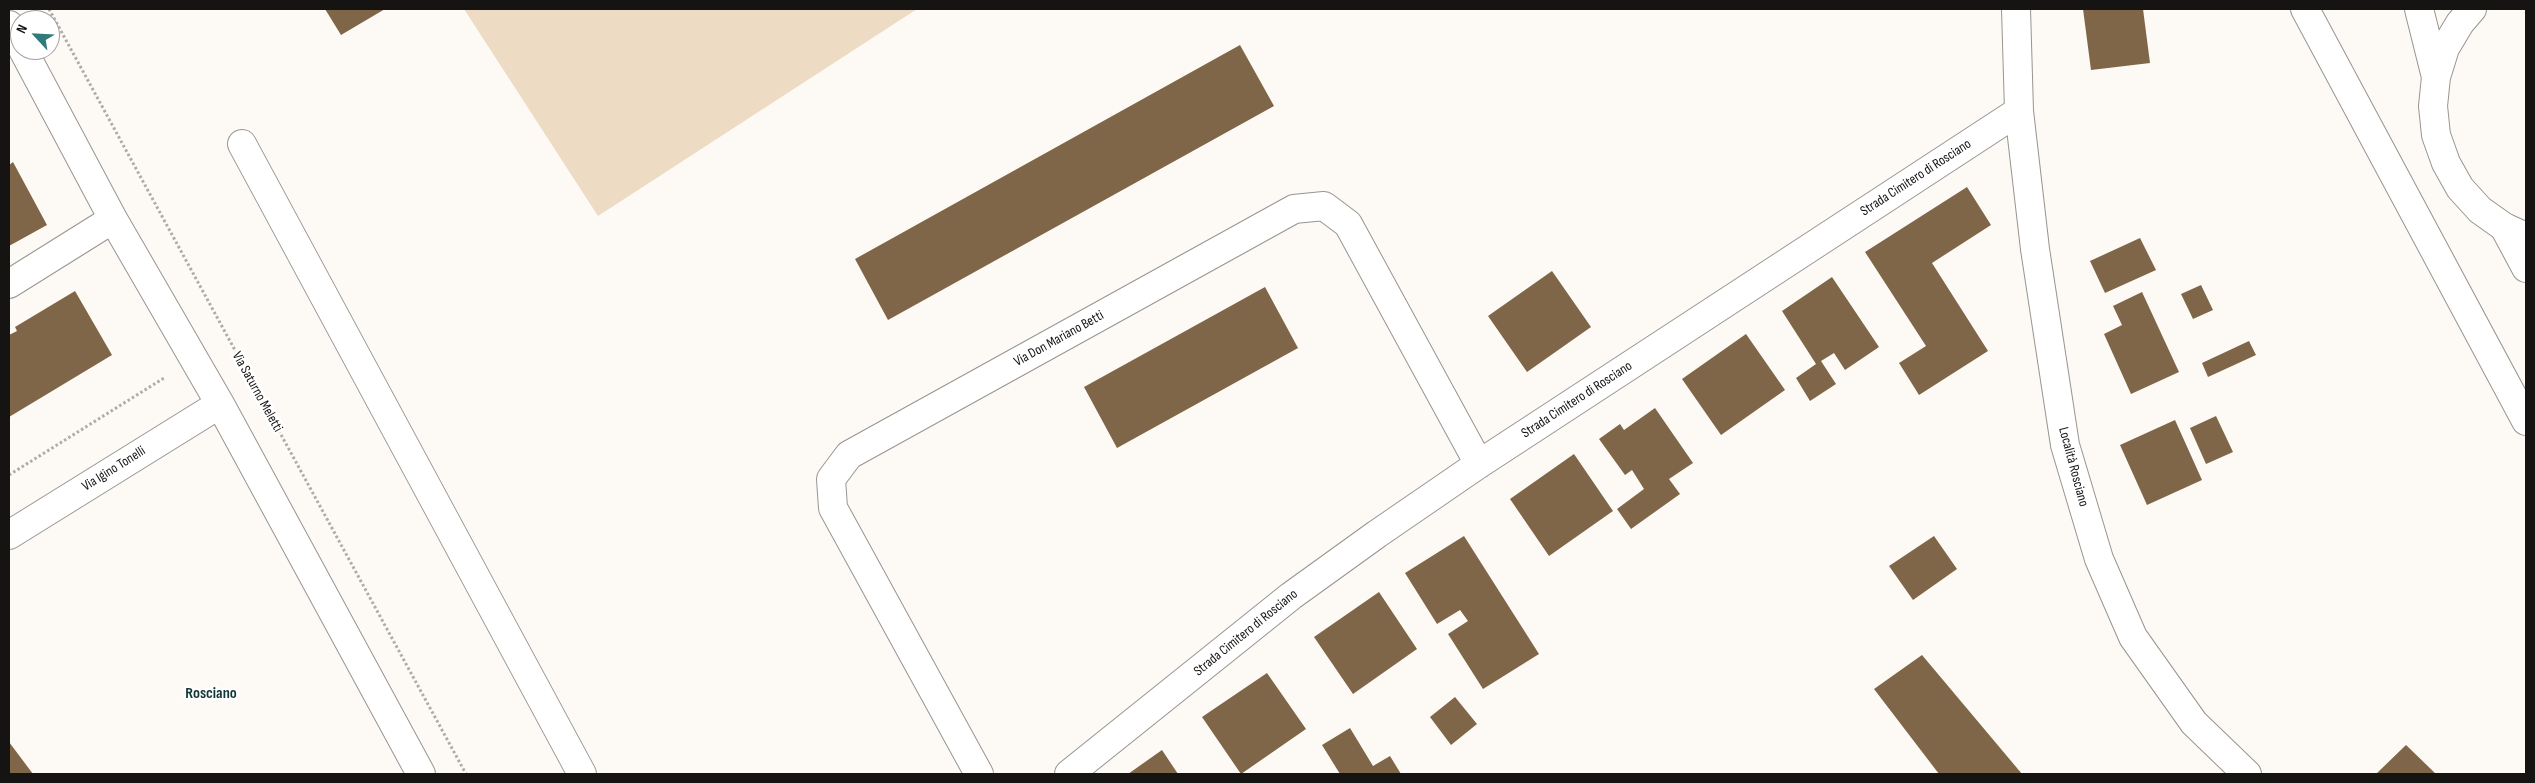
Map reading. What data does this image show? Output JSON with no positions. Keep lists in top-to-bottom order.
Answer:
{
  "streets": {
    "street": [
      "Strada Cimitero di Rosciano",
      "Via Don Mariano Betti",
      "Località Rosciano",
      "Via Igino Tonelli"
    ],
    "path": ["Via Saturno Meletti"]
  },
  "crossings": [
    ["Strada Cimitero di Rosciano", "Via Don Mariano Betti"],
    ["Strada Cimitero di Rosciano", "Località Rosciano"]
  ],
  "districts": ["Rosciano"],
  "north": "top left"
}
